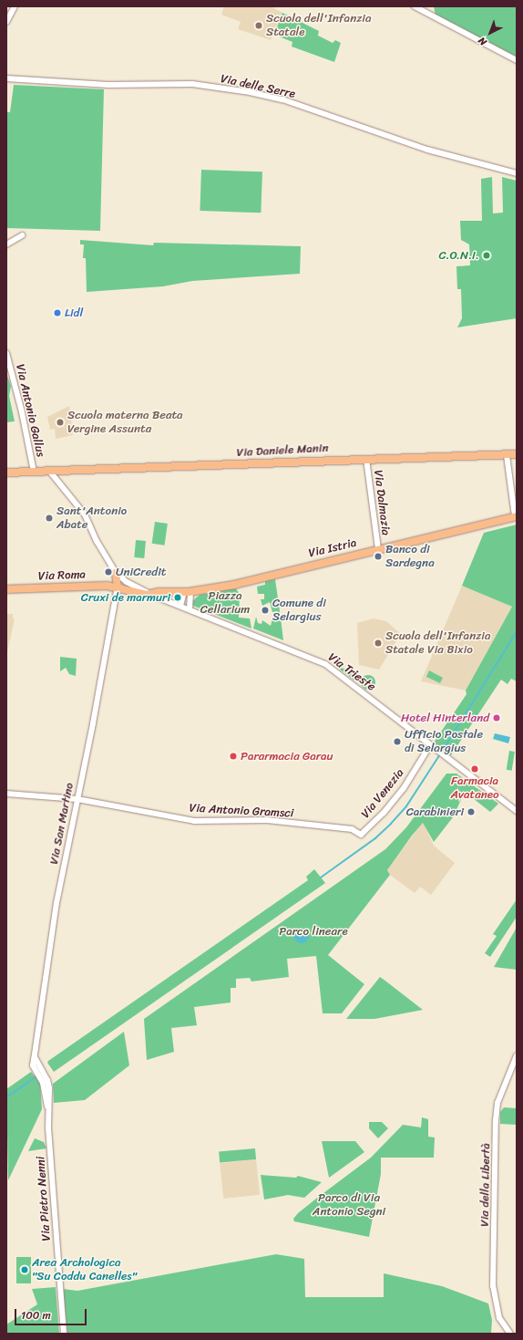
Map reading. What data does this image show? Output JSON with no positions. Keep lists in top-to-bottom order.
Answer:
{
  "streets": {
    "main road": ["Via Daniele Manin", "Via Istria", "Via Roma"],
    "street": [
      "Via delle Serre",
      "Via Antonio Gallus",
      "Via Dalmazia",
      "Via Trieste",
      "Via Venezia",
      "Via Antonio Gramsci",
      "Via San Martino",
      "Via della Libertà",
      "Via Pietro Nenni"
    ]
  },
  "crossings": [
    ["Via Antonio Gallus", "Via Daniele Manin"],
    ["Via Daniele Manin", "Via Dalmazia"],
    ["Via Dalmazia", "Via Istria"],
    ["Via Istria", "Via Roma"],
    ["Via Istria", "Via Trieste"],
    ["Via Roma", "Via Trieste"],
    ["Via Roma", "Via San Martino"],
    ["Via Trieste", "Via Venezia"],
    ["Via Venezia", "Via Antonio Gramsci"],
    ["Via Antonio Gramsci", "Via San Martino"],
    ["Via San Martino", "Via Pietro Nenni"]
  ],
  "parks": ["Piazza Cellarium", "Parco lineare", "Parco di Via Antonio Segni"],
  "places": [
    "Scuola dell'Infanzia Statale",
    "C.O.N.I.",
    "Lidl",
    "Scuola materna Beata Vergine Assunta",
    "Sant'Antonio Abate",
    "Banco di Sardegna",
    "UniCredit",
    "Cruxi de marmuri",
    "Comune di Selargius",
    "Scuola dell'Infanzia Statale Via Bixio",
    "Hotel Hinterland",
    "Ufficio Postale di Selargius",
    "Pararmacia Garau",
    "Farmacia Avataneo",
    "Carabinieri",
    "Area Archologica \"Su Coddu Canelles\""
  ],
  "scale_bar": "100 m",
  "north": "bottom left"
}
